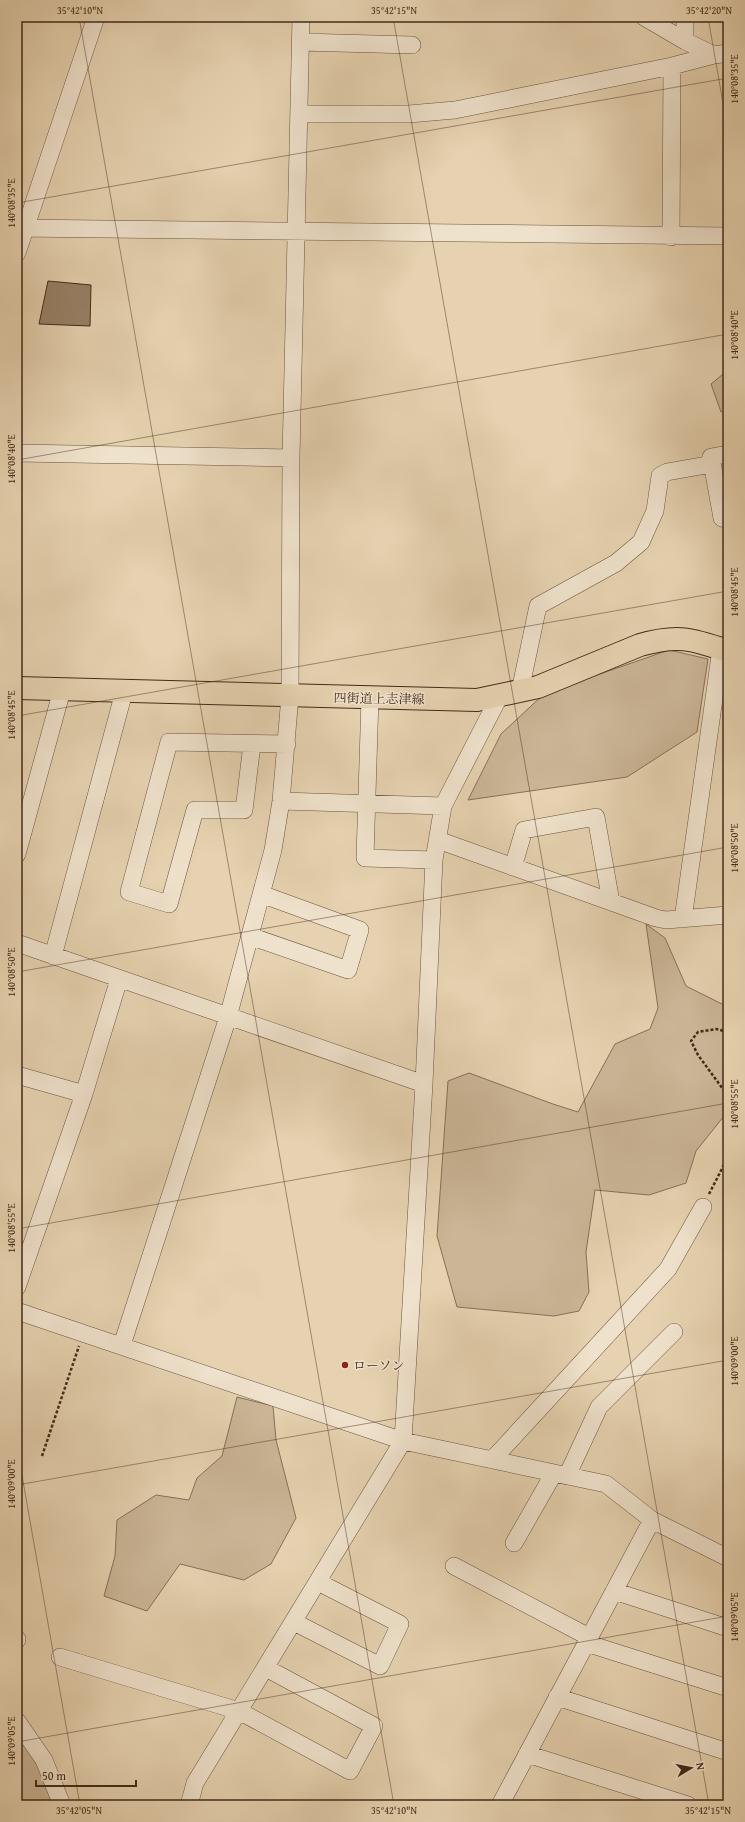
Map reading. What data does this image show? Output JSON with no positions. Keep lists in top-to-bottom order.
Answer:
{
  "streets": {
    "main road": ["四街道上志津線"]
  },
  "places": ["ローソン"],
  "scale_bar": "50 m",
  "north": "right",
  "coordinates": [
    "35°42'10\"N",
    "35°42'15\"N",
    "35°42'20\"N",
    "140°08'35\"E",
    "140°08'40\"E",
    "140°08'45\"E",
    "140°08'50\"E",
    "140°08'55\"E",
    "140°09'00\"E",
    "140°09'05\"E",
    "35°42'05\"N"
  ]
}
